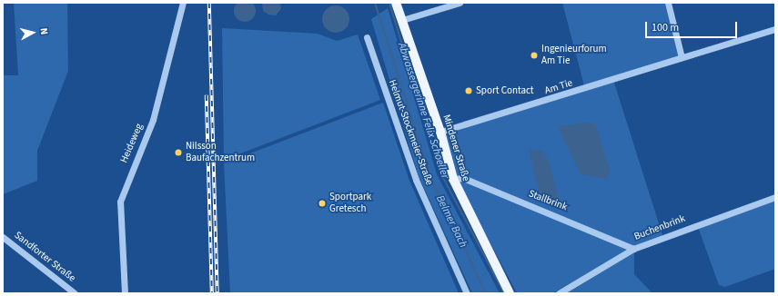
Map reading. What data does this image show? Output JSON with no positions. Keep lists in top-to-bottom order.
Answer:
{
  "streets": {
    "main road": ["Mindener Straße"],
    "street": [
      "Am Tie",
      "Helmut-Stockmeier-Straße",
      "Heideweg",
      "Stallbrink",
      "Buchenbrink",
      "Sandforter Straße"
    ]
  },
  "crossings": [
    ["Am Tie", "Mindener Straße"],
    ["Mindener Straße", "Stallbrink"],
    ["Stallbrink", "Buchenbrink"]
  ],
  "water": ["Abwassergerinne Felix Schoeller", "Belmer Bach"],
  "places": [
    "Ingenieurforum Am Tie",
    "Sport Contact",
    "Nilsson Baufachzentrum",
    "Sportpark Gretesch"
  ],
  "scale_bar": "100 m",
  "north": "right"
}
